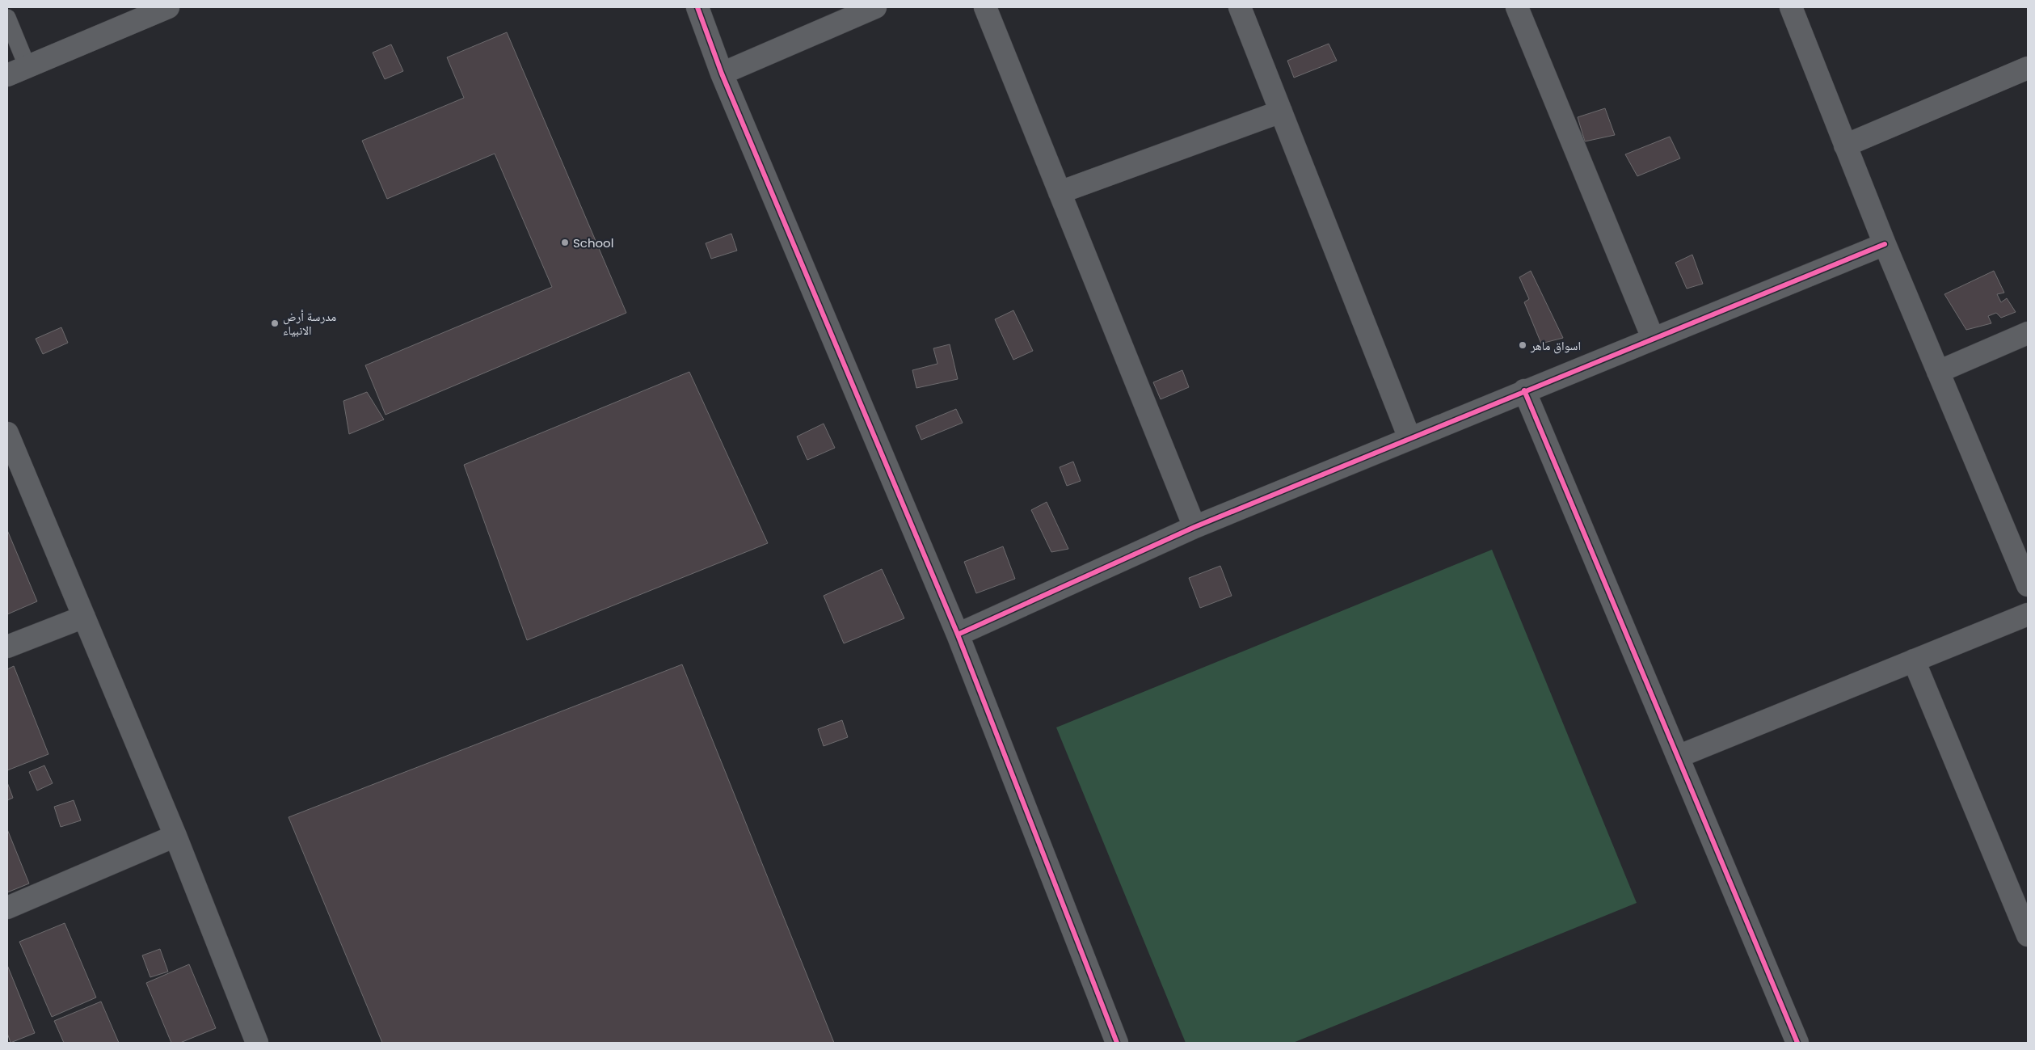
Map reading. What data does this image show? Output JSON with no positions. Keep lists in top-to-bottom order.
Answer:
{
  "places": ["School", "مدرسة أرض الانبياء", "اسواق ماهر"]
}
